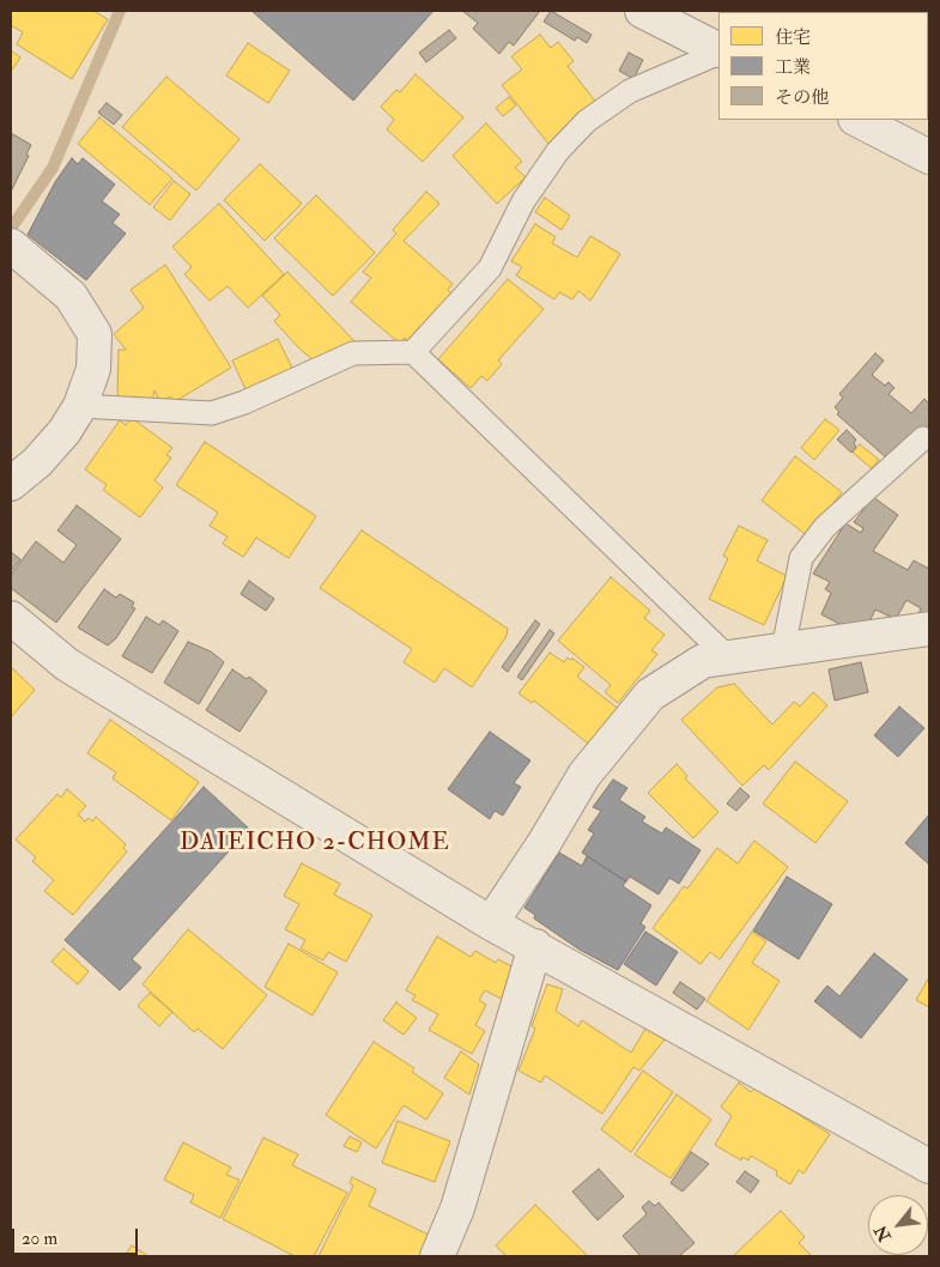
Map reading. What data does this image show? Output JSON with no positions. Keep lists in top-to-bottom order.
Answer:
{
  "districts": ["DAIEICHO 2-CHOME"],
  "legend": ["住宅", "工業", "その他"],
  "scale_bar": "20 m",
  "north": "bottom left"
}
